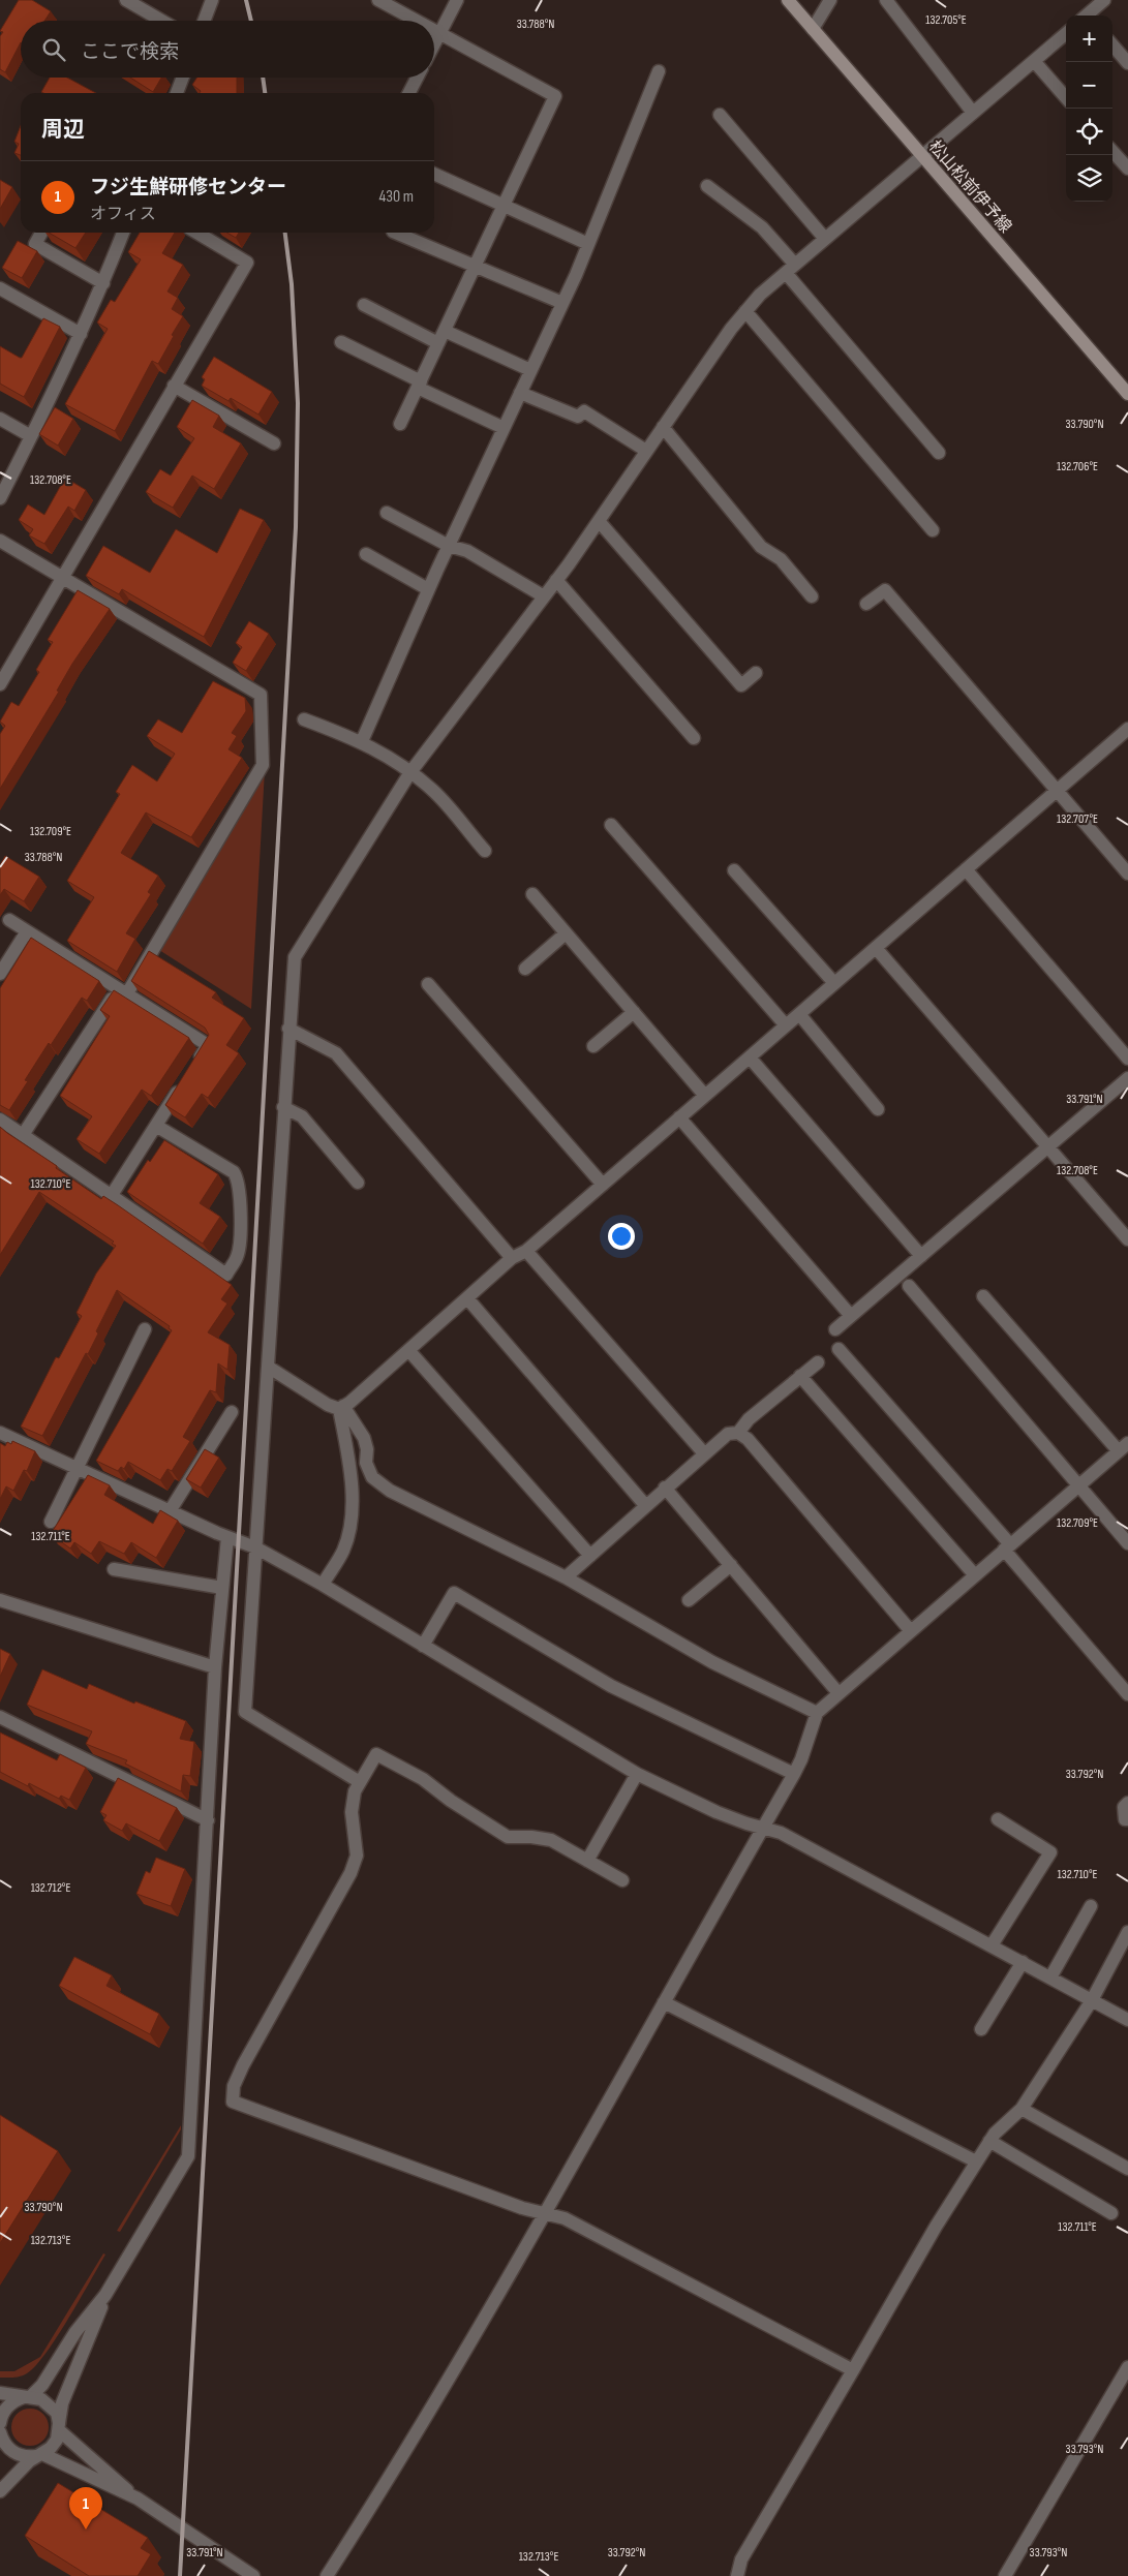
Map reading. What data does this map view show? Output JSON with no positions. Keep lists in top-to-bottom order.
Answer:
{
  "streets": {
    "main road": ["松山松前伊予線"]
  },
  "page": {
    "map_buttons": ["+", "−"],
    "search": "ここで検索",
    "heading": "周辺",
    "list": [
      {
        "mark": "1",
        "name": "フジ生鮮研修センター",
        "note": "オフィス",
        "value": "430 m"
      }
    ],
    "pins": "1"
  },
  "coordinates": [
    "132.705°E",
    "33.788°N",
    "33.790°N",
    "132.706°E",
    "132.708°E",
    "132.707°E",
    "132.709°E",
    "33.791°N",
    "132.710°E",
    "132.711°E",
    "33.792°N",
    "132.712°E",
    "132.713°E",
    "33.793°N"
  ]
}
